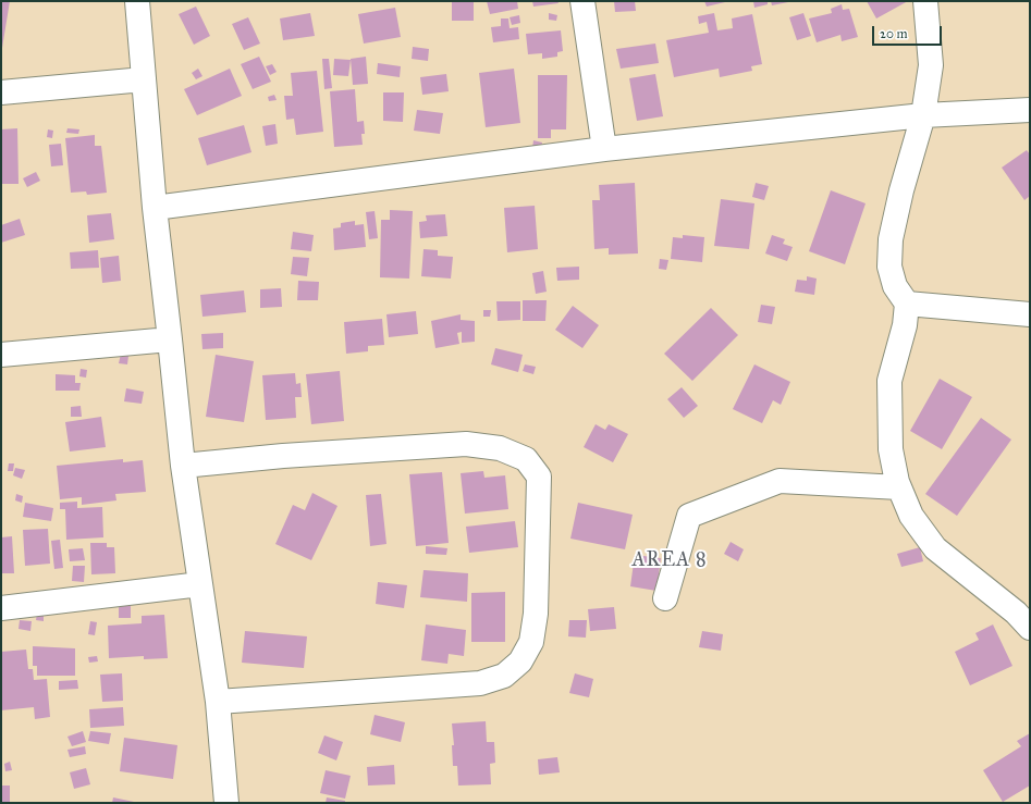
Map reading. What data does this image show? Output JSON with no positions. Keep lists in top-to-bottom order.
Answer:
{
  "districts": ["AREA 8"],
  "scale_bar": "20 m"
}
